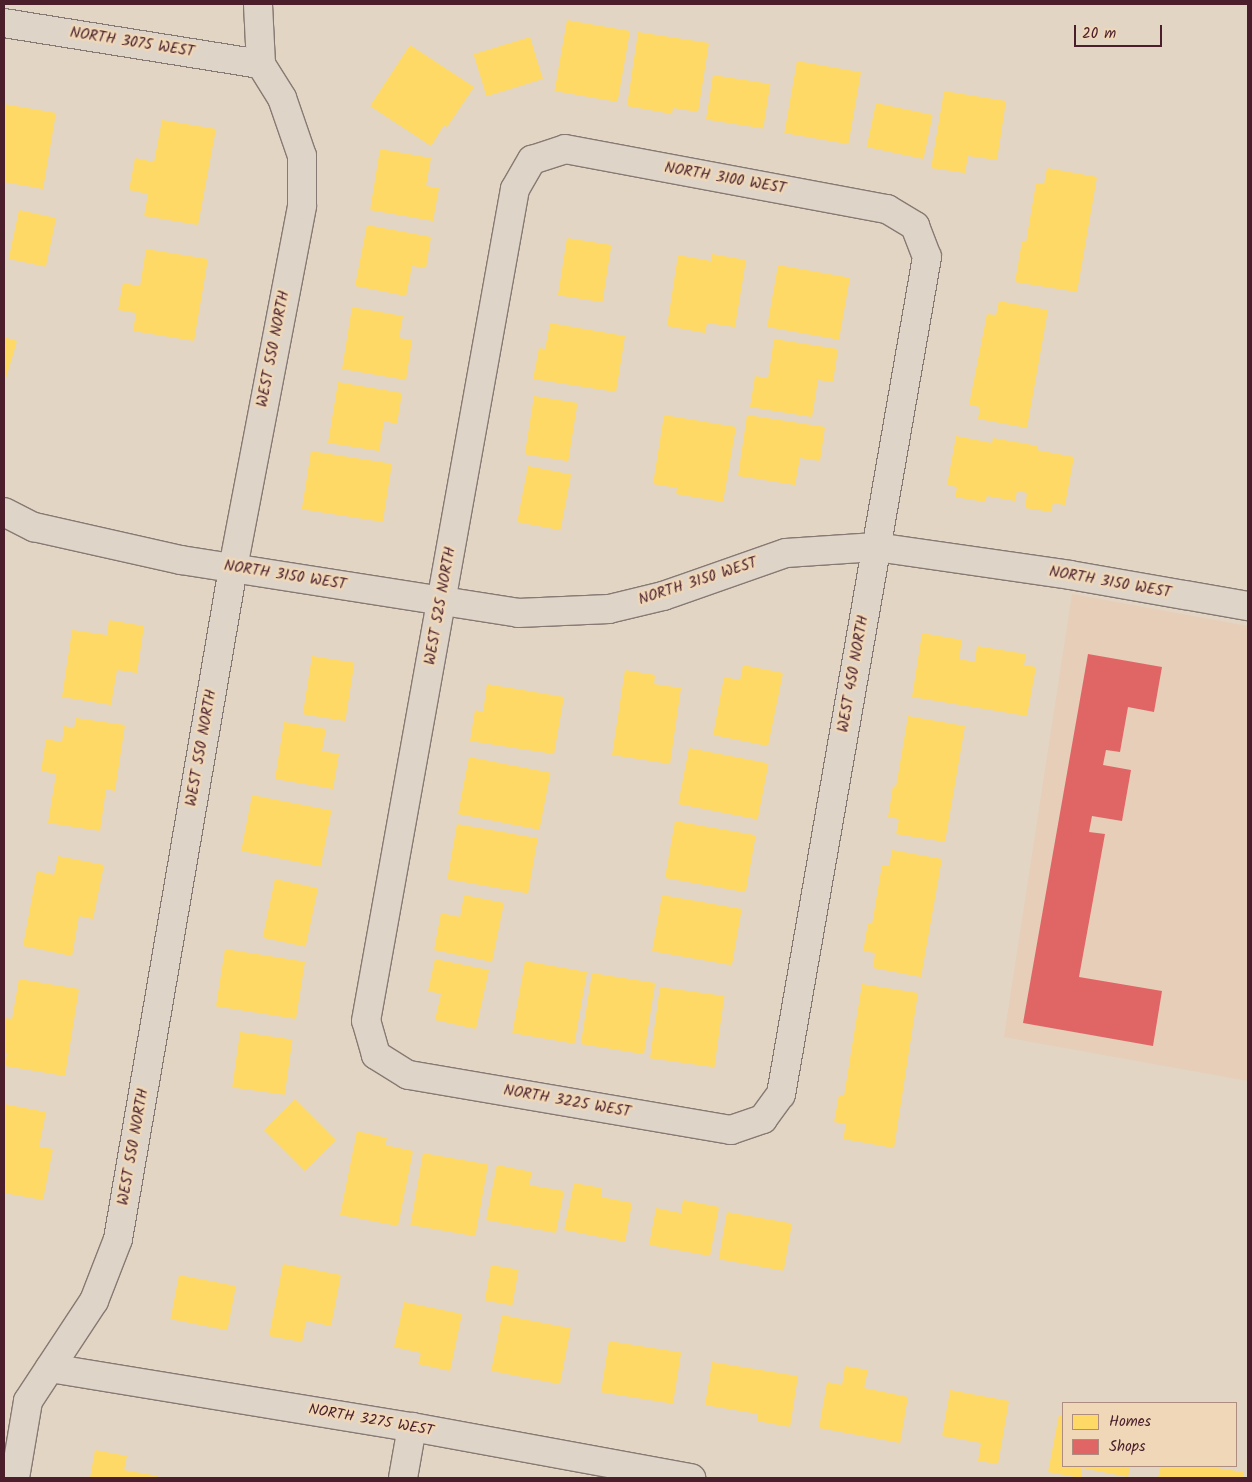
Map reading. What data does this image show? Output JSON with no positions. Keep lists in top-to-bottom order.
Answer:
{
  "streets": {
    "street": [
      "NORTH 3075 WEST",
      "NORTH 3100 WEST",
      "WEST 550 NORTH",
      "NORTH 3150 WEST",
      "WEST 525 NORTH",
      "WEST 450 NORTH",
      "NORTH 3225 WEST",
      "NORTH 3275 WEST"
    ]
  },
  "crossings": [
    ["NORTH 3075 WEST", "WEST 550 NORTH"],
    ["NORTH 3100 WEST", "WEST 525 NORTH"],
    ["NORTH 3100 WEST", "WEST 450 NORTH"],
    ["WEST 550 NORTH", "NORTH 3150 WEST"],
    ["WEST 550 NORTH", "NORTH 3275 WEST"],
    ["NORTH 3150 WEST", "WEST 525 NORTH"],
    ["NORTH 3150 WEST", "WEST 450 NORTH"],
    ["WEST 525 NORTH", "NORTH 3225 WEST"],
    ["WEST 450 NORTH", "NORTH 3225 WEST"]
  ],
  "legend": ["Homes", "Shops"],
  "scale_bar": "20 m"
}
